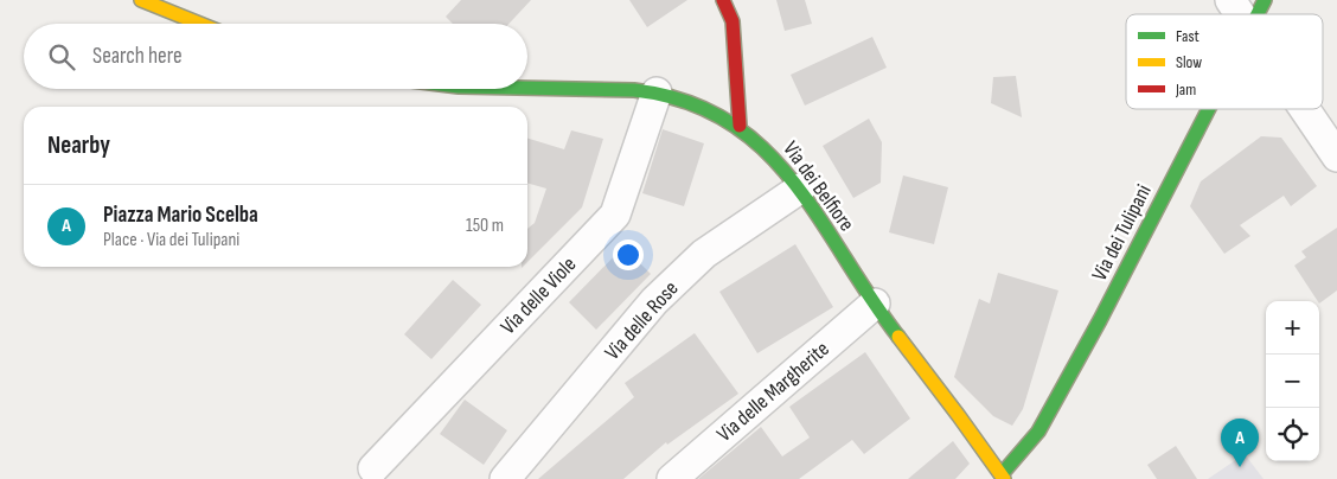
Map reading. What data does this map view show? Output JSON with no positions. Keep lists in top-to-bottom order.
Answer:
{
  "streets": {
    "street": [
      "Via dei Belfiore",
      "Via dei Tulipani",
      "Via delle Viole",
      "Via delle Rose",
      "Via delle Margherite"
    ]
  },
  "crossings": [
    ["Via dei Belfiore", "Via dei Tulipani"],
    ["Via dei Belfiore", "Via delle Viole"],
    ["Via dei Belfiore", "Via delle Rose"],
    ["Via dei Belfiore", "Via delle Margherite"]
  ],
  "legend": ["Fast", "Slow", "Jam"],
  "page": {
    "search": "Search here",
    "heading": "Nearby",
    "list": [
      {
        "mark": "A",
        "name": "Piazza Mario Scelba",
        "note": "Place · Via dei Tulipani",
        "value": "150 m"
      }
    ],
    "map_buttons": ["+", "−"],
    "pins": "A"
  }
}
